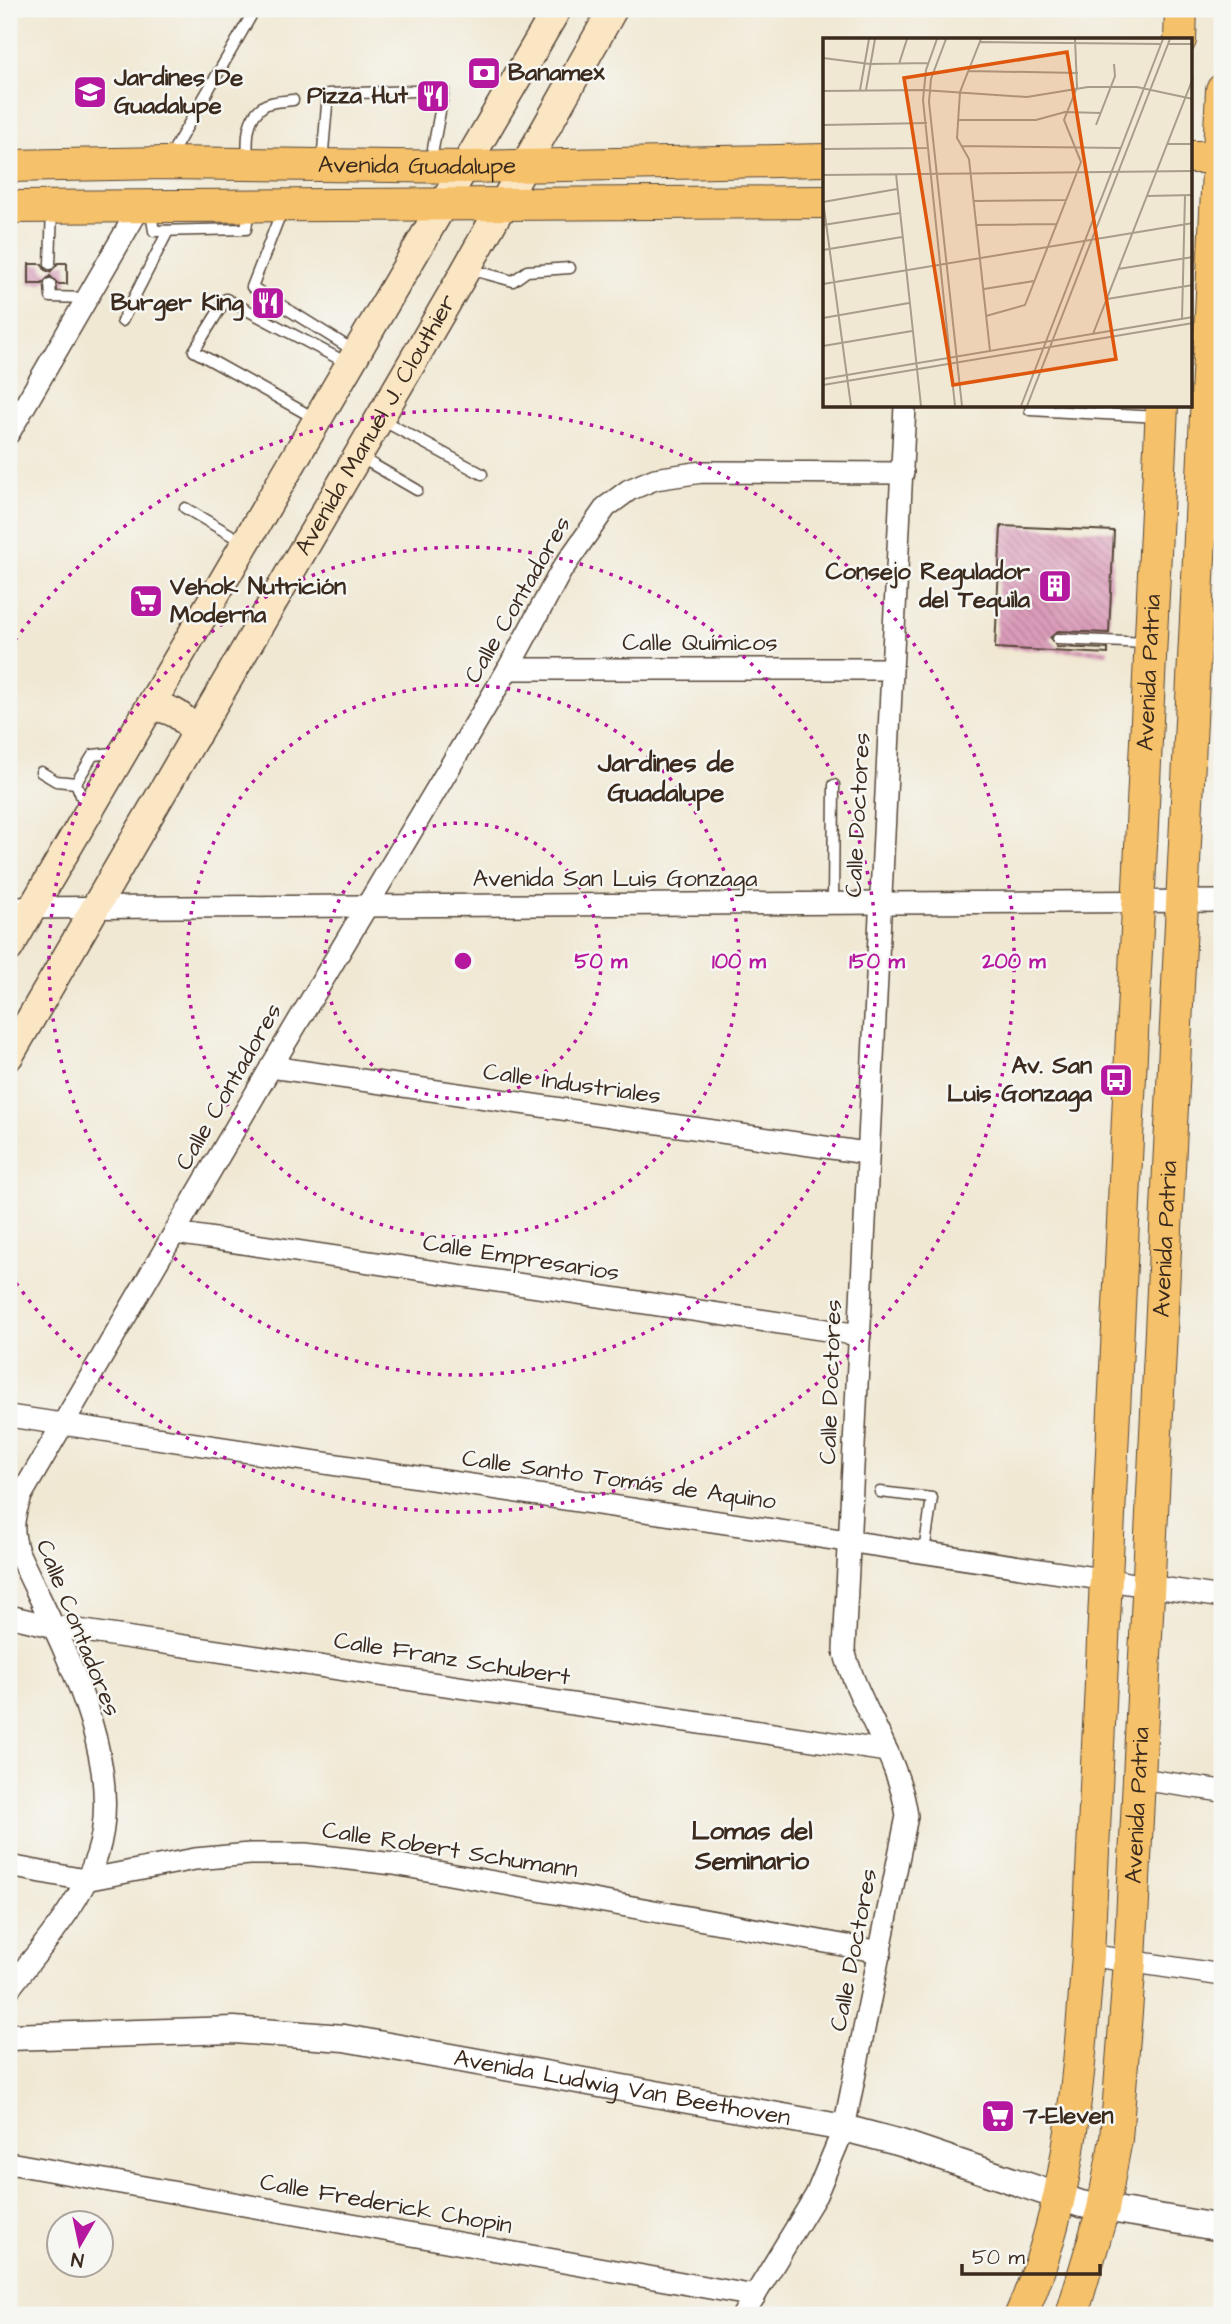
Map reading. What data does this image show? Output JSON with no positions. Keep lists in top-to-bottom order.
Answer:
{
  "streets": {
    "main road": ["Avenida Guadalupe", "Avenida Manuel J. Clouthier", "Avenida Patria"],
    "street": [
      "Calle Contadores",
      "Calle Químicos",
      "Calle Doctores",
      "Avenida San Luis Gonzaga",
      "Calle Industriales",
      "Calle Empresarios",
      "Calle Santo Tomás de Aquino",
      "Calle Franz Schubert",
      "Calle Robert Schumann",
      "Avenida Ludwig Van Beethoven",
      "Calle Frederick Chopin"
    ]
  },
  "crossings": [
    ["Avenida Guadalupe", "Avenida Manuel J. Clouthier"],
    ["Avenida Manuel J. Clouthier", "Avenida San Luis Gonzaga"],
    ["Calle Contadores", "Calle Químicos"],
    ["Calle Contadores", "Calle Doctores"],
    ["Calle Contadores", "Avenida San Luis Gonzaga"],
    ["Calle Contadores", "Calle Industriales"],
    ["Calle Contadores", "Calle Empresarios"],
    ["Calle Contadores", "Calle Santo Tomás de Aquino"],
    ["Calle Contadores", "Calle Franz Schubert"],
    ["Calle Contadores", "Calle Robert Schumann"],
    ["Calle Químicos", "Calle Doctores"],
    ["Avenida Patria", "Avenida San Luis Gonzaga"],
    ["Avenida Patria", "Calle Santo Tomás de Aquino"],
    ["Avenida Patria", "Avenida Ludwig Van Beethoven"],
    ["Calle Doctores", "Avenida San Luis Gonzaga"],
    ["Calle Doctores", "Calle Industriales"],
    ["Calle Doctores", "Calle Empresarios"],
    ["Calle Doctores", "Calle Santo Tomás de Aquino"],
    ["Calle Doctores", "Calle Franz Schubert"],
    ["Calle Doctores", "Calle Robert Schumann"],
    ["Calle Doctores", "Avenida Ludwig Van Beethoven"],
    ["Calle Doctores", "Calle Frederick Chopin"]
  ],
  "districts": ["Jardines de Guadalupe", "Lomas del Seminario"],
  "places": {
    "bank": ["Banamex"],
    "school or university": ["Jardines De Guadalupe"],
    "restaurant": ["Pizza Hut", "Burger King"],
    "building": ["Consejo Regulador del Tequila"],
    "supermarket": ["Vehok Nutrición Moderna", "7-Eleven"],
    "bus stop": ["Av. San Luis Gonzaga"]
  },
  "scale_bar": "50 m",
  "north": "bottom",
  "rings": [
    "50 m",
    "100 m",
    "150 m",
    "200 m"
  ]
}
